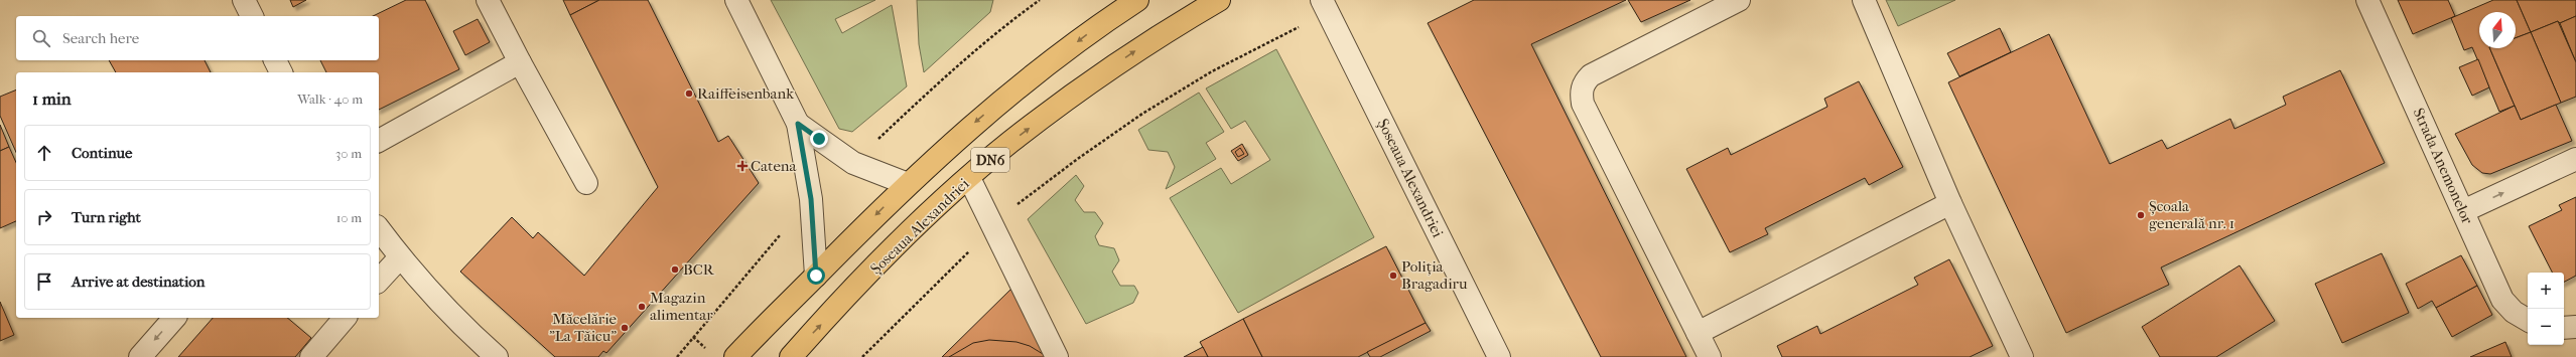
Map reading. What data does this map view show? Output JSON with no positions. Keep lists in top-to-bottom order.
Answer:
{
  "streets": {
    "highway": ["DN6", "Șoseaua Alexandriei"],
    "street": ["Strada Anemonelor"]
  },
  "places": {
    "other": [
      "Raiffeisenbank",
      "Școala generală nr. 1",
      "BCR",
      "Poliția Bragadiru",
      "Magazin alimentar",
      "Măcelărie \"La Tăicu\""
    ],
    "health": ["Catena"]
  },
  "north": "top",
  "page": {
    "search": "Search here",
    "heading": ["1 min", "Walk · 40 m"],
    "list": [
      ["Continue", "30 m"],
      ["Turn right", "10 m"],
      "Arrive at destination"
    ],
    "map_buttons": ["+", "−"]
  }
}
